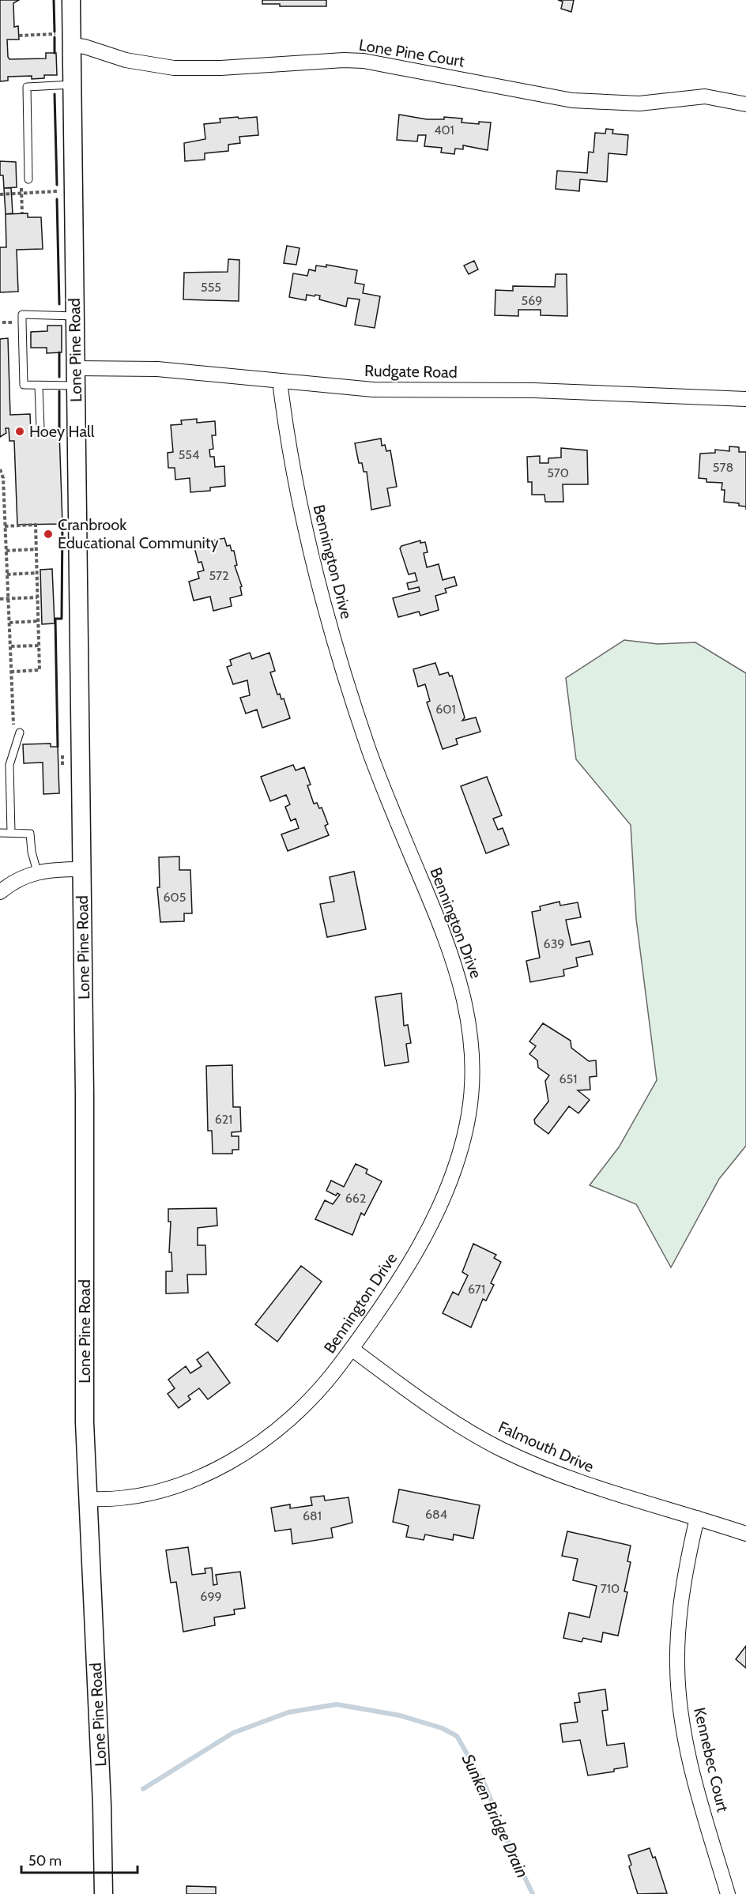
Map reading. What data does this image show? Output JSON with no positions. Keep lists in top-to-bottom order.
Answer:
{
  "streets": {
    "street": [
      "Lone Pine Court",
      "Lone Pine Road",
      "Rudgate Road",
      "Bennington Drive",
      "Falmouth Drive",
      "Kennebec Court"
    ]
  },
  "crossings": [
    ["Lone Pine Court", "Lone Pine Road"],
    ["Lone Pine Road", "Rudgate Road"],
    ["Lone Pine Road", "Bennington Drive"],
    ["Rudgate Road", "Bennington Drive"],
    ["Bennington Drive", "Falmouth Drive"],
    ["Falmouth Drive", "Kennebec Court"]
  ],
  "water": ["Sunken Bridge Drain"],
  "places": ["Hoey Hall", "Cranbrook Educational Community"],
  "house_numbers": [
    "401",
    "555",
    "569",
    "554",
    "578",
    "570",
    "572",
    "601",
    "605",
    "639",
    "651",
    "621",
    "662",
    "671",
    "684",
    "681",
    "710",
    "699"
  ],
  "scale_bar": "50 m"
}
